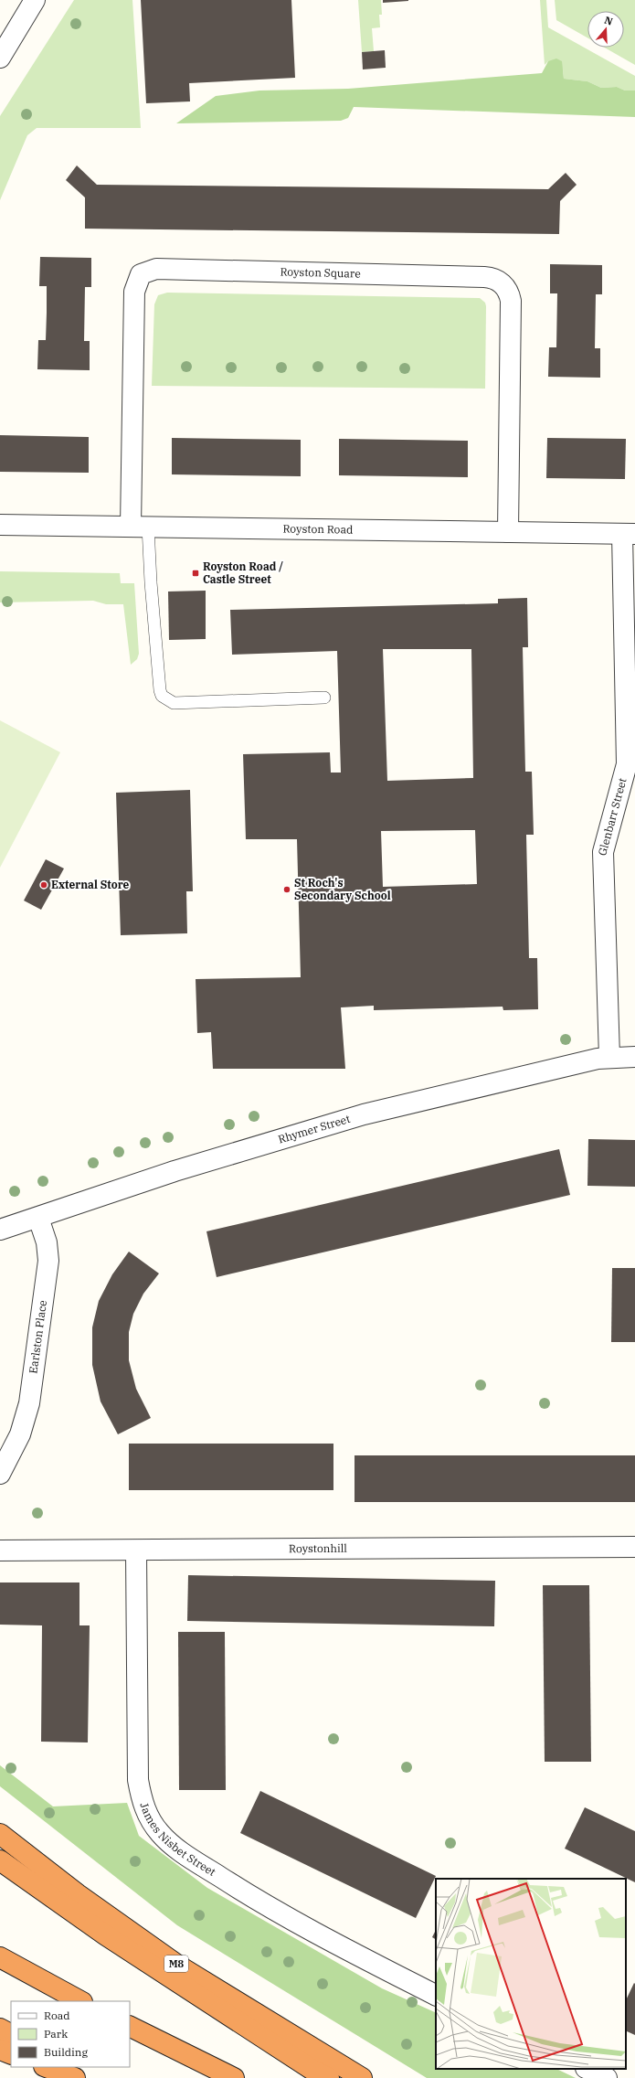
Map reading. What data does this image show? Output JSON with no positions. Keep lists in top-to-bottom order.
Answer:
{
  "streets": {
    "highway": ["M8"],
    "street": [
      "Royston Square",
      "Royston Road",
      "Glenbarr Street",
      "Rhymer Street",
      "Earlston Place",
      "Roystonhill",
      "James Nisbet Street"
    ]
  },
  "crossings": [
    ["Royston Square", "Royston Road"],
    ["Royston Road", "Glenbarr Street"],
    ["Glenbarr Street", "Rhymer Street"],
    ["Rhymer Street", "Earlston Place"],
    ["Roystonhill", "James Nisbet Street"]
  ],
  "places": {
    "transit": ["Royston Road / Castle Street"],
    "other": ["External Store", "St Roch's Secondary School"]
  },
  "legend": ["Road", "Park", "Building"],
  "north": "top"
}
